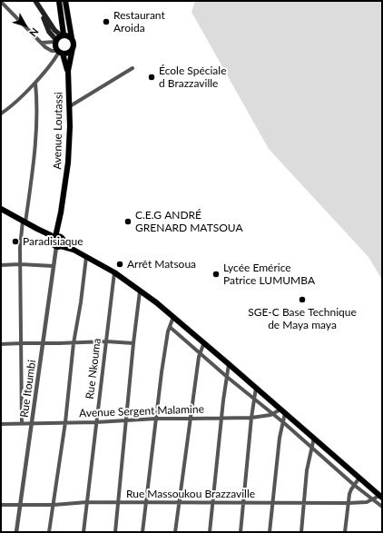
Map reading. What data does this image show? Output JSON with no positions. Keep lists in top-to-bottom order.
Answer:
{
  "streets": {
    "main road": ["Avenue Loutassi"],
    "street": [
      "Rue Nkouma",
      "Rue Itoumbi",
      "Avenue Sergent Malamine",
      "Rue Massoukou Brazzaville"
    ]
  },
  "crossings": [
    ["Avenue Loutassi", "Rue Itoumbi"],
    ["Rue Nkouma", "Avenue Sergent Malamine"],
    ["Rue Nkouma", "Rue Massoukou Brazzaville"],
    ["Rue Itoumbi", "Avenue Sergent Malamine"],
    ["Rue Itoumbi", "Rue Massoukou Brazzaville"]
  ],
  "places": [
    "Restaurant Aroida",
    "École Spéciale d Brazzaville",
    "C.E.G ANDRÉ GRENARD MATSOUA",
    "Paradisiaque",
    "Arrêt Matsoua",
    "Lycée Emérice Patrice LUMUMBA",
    "SGE-C Base Technique de Maya maya"
  ],
  "north": "bottom right"
}
